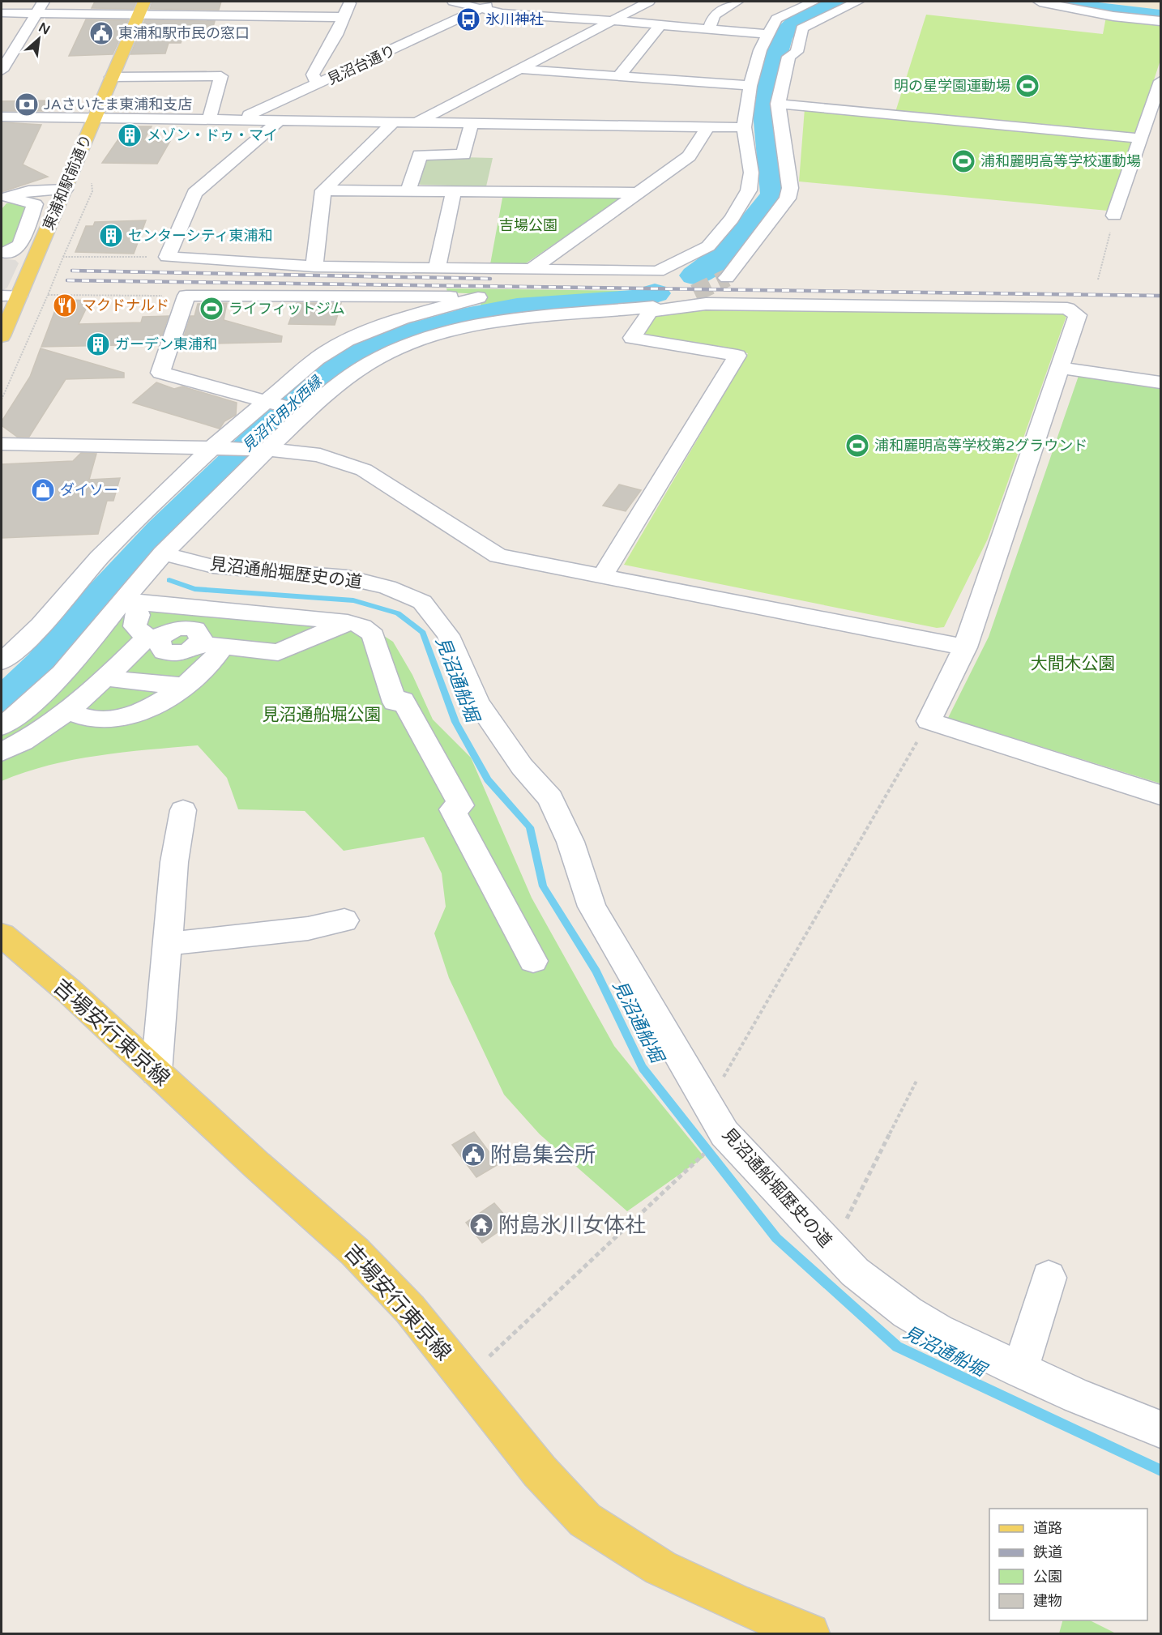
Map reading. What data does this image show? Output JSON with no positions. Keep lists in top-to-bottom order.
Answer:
{
  "streets": {
    "main road": ["東浦和駅前通り", "吉場安行東京線"],
    "street": ["見沼台通り", "見沼通船堀歴史の道"]
  },
  "water": ["見沼代用水西縁", "見沼通船堀"],
  "parks": ["吉場公園", "大間木公園", "見沼通船堀公園"],
  "places": {
    "bus stop": ["氷川神社"],
    "public building": ["東浦和駅市民の窓口", "附島集会所"],
    "sports": [
      "明の星学園運動場",
      "浦和麗明高等学校運動場",
      "ライフィットジム",
      "浦和麗明高等学校第2グラウンド"
    ],
    "bank": ["JAさいたま東浦和支店"],
    "building": ["メゾン・ドゥ・マイ", "センターシティ東浦和", "ガーデン東浦和"],
    "restaurant": ["マクドナルド"],
    "shop": ["ダイソー"],
    "temple": ["附島氷川女体社"]
  },
  "legend": [
    "道路",
    "鉄道",
    "公園",
    "建物"
  ],
  "north": "top right"
}
